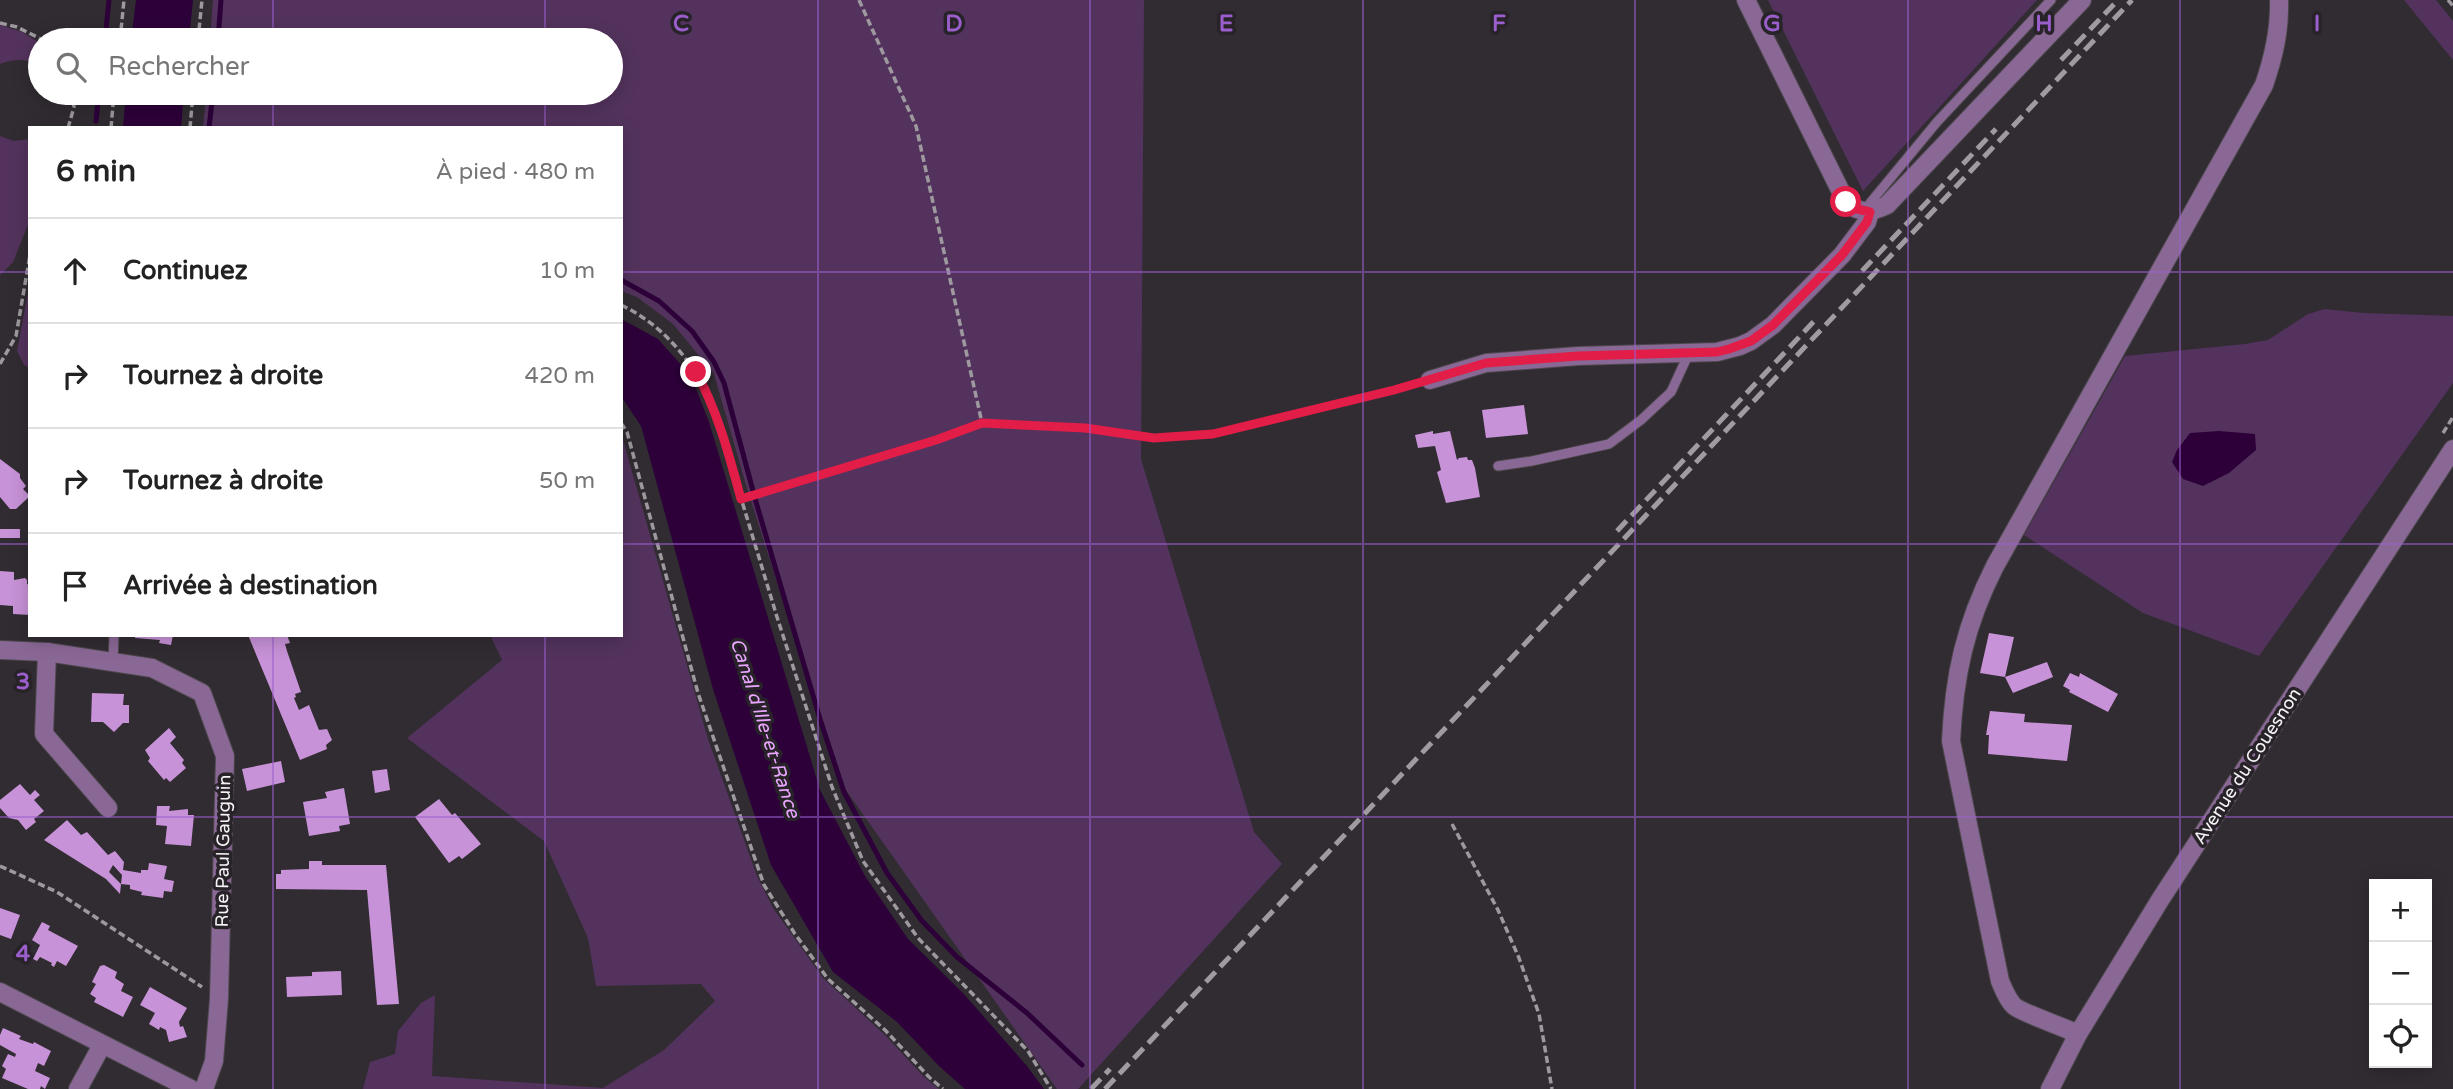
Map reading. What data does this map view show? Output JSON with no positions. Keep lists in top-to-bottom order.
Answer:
{
  "streets": {
    "street": ["Avenue du Couesnon", "Rue Paul Gauguin"]
  },
  "water": ["Canal d'Ille-et-Rance"],
  "page": {
    "search": "Rechercher",
    "heading": ["6 min", "À pied · 480 m"],
    "list": [
      ["Continuez", "10 m"],
      ["Tournez à droite", "420 m"],
      ["Tournez à droite", "50 m"],
      "Arrivée à destination"
    ],
    "map_buttons": ["+", "−"]
  },
  "grid": {
    "columns": [
      "C",
      "D",
      "E",
      "F",
      "G",
      "H",
      "I"
    ],
    "rows": ["3", "4"]
  }
}
